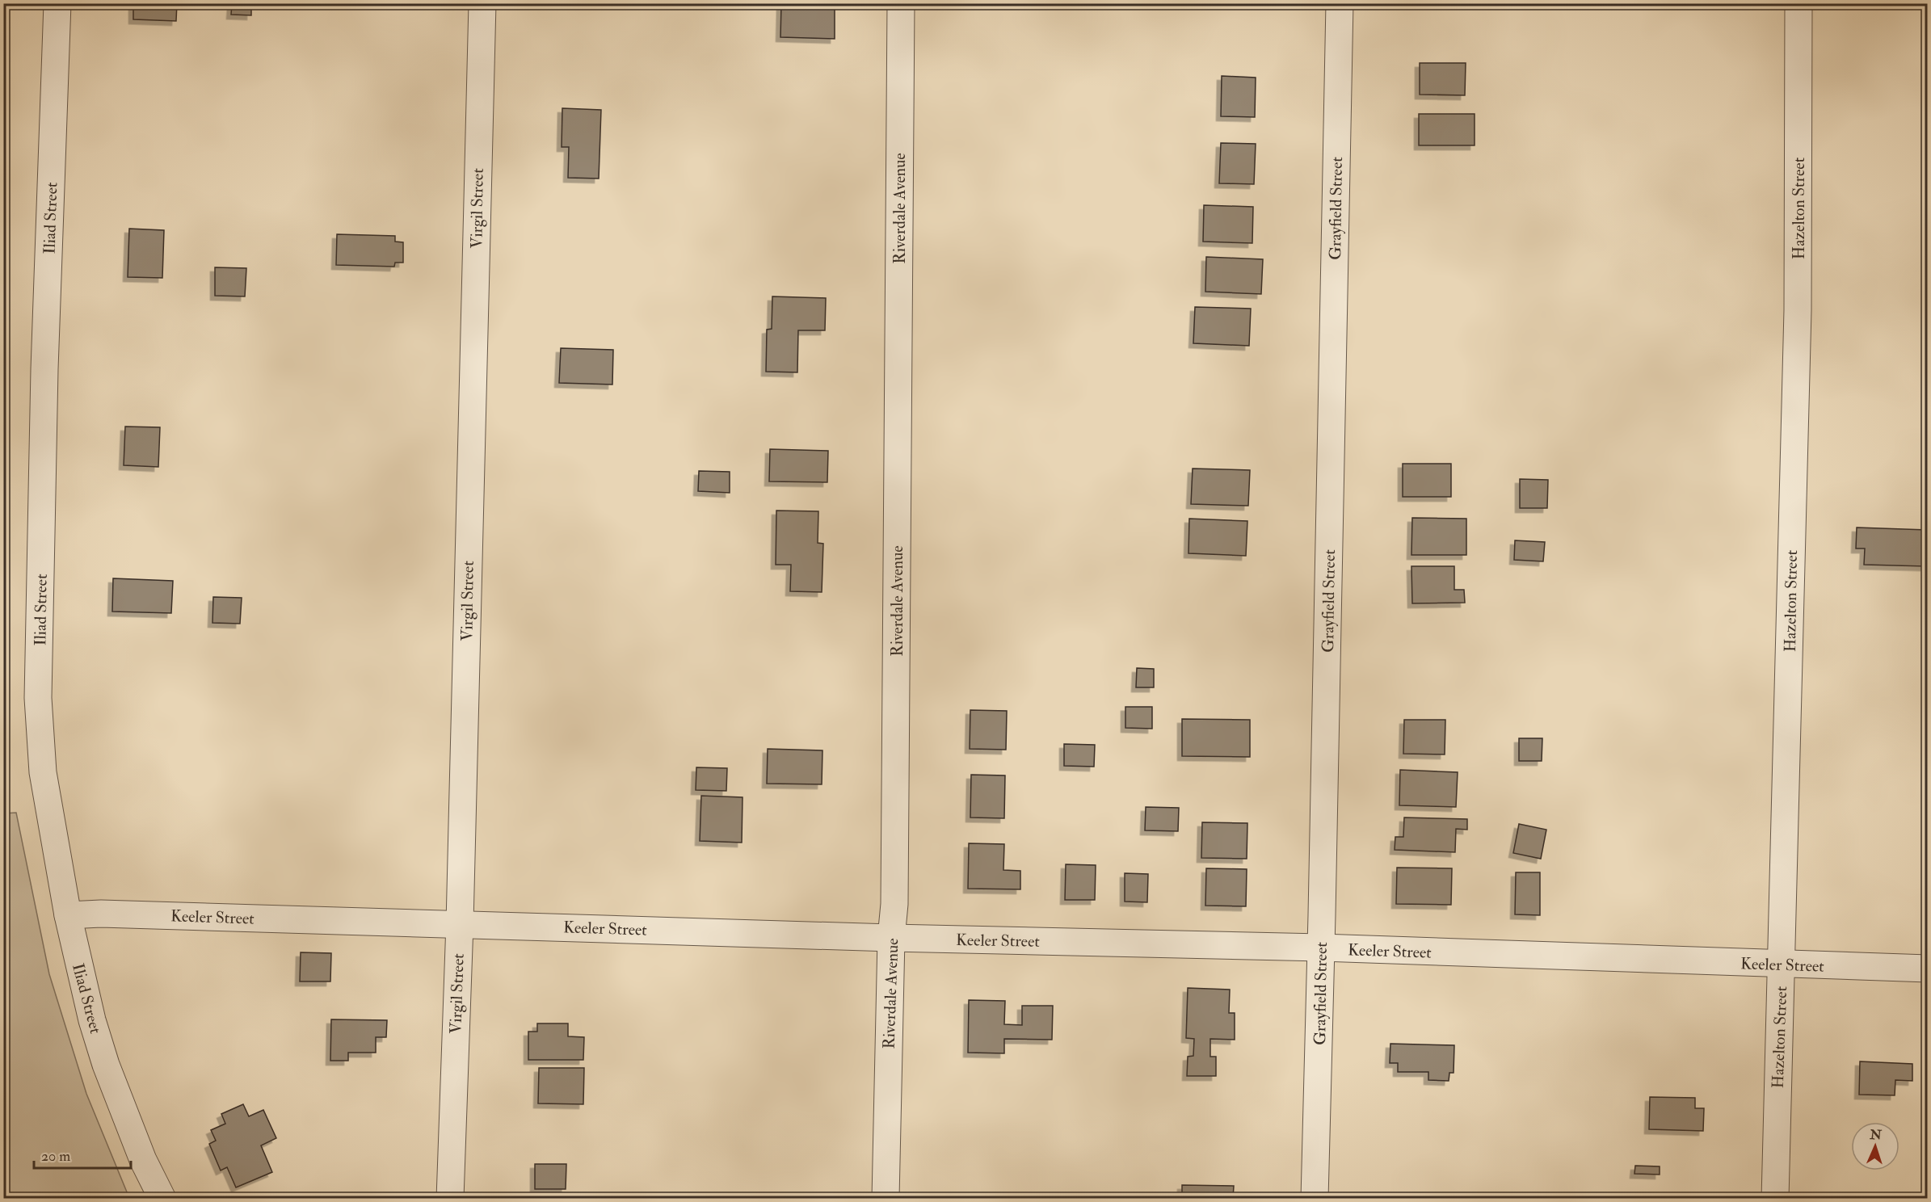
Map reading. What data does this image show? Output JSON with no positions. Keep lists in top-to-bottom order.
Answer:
{
  "streets": {
    "street": [
      "Virgil Street",
      "Riverdale Avenue",
      "Grayfield Street",
      "Hazelton Street",
      "Iliad Street",
      "Keeler Street"
    ]
  },
  "crossings": [
    ["Virgil Street", "Keeler Street"],
    ["Riverdale Avenue", "Keeler Street"],
    ["Grayfield Street", "Keeler Street"],
    ["Hazelton Street", "Keeler Street"],
    ["Iliad Street", "Keeler Street"]
  ],
  "scale_bar": "20 m",
  "north": "top"
}
